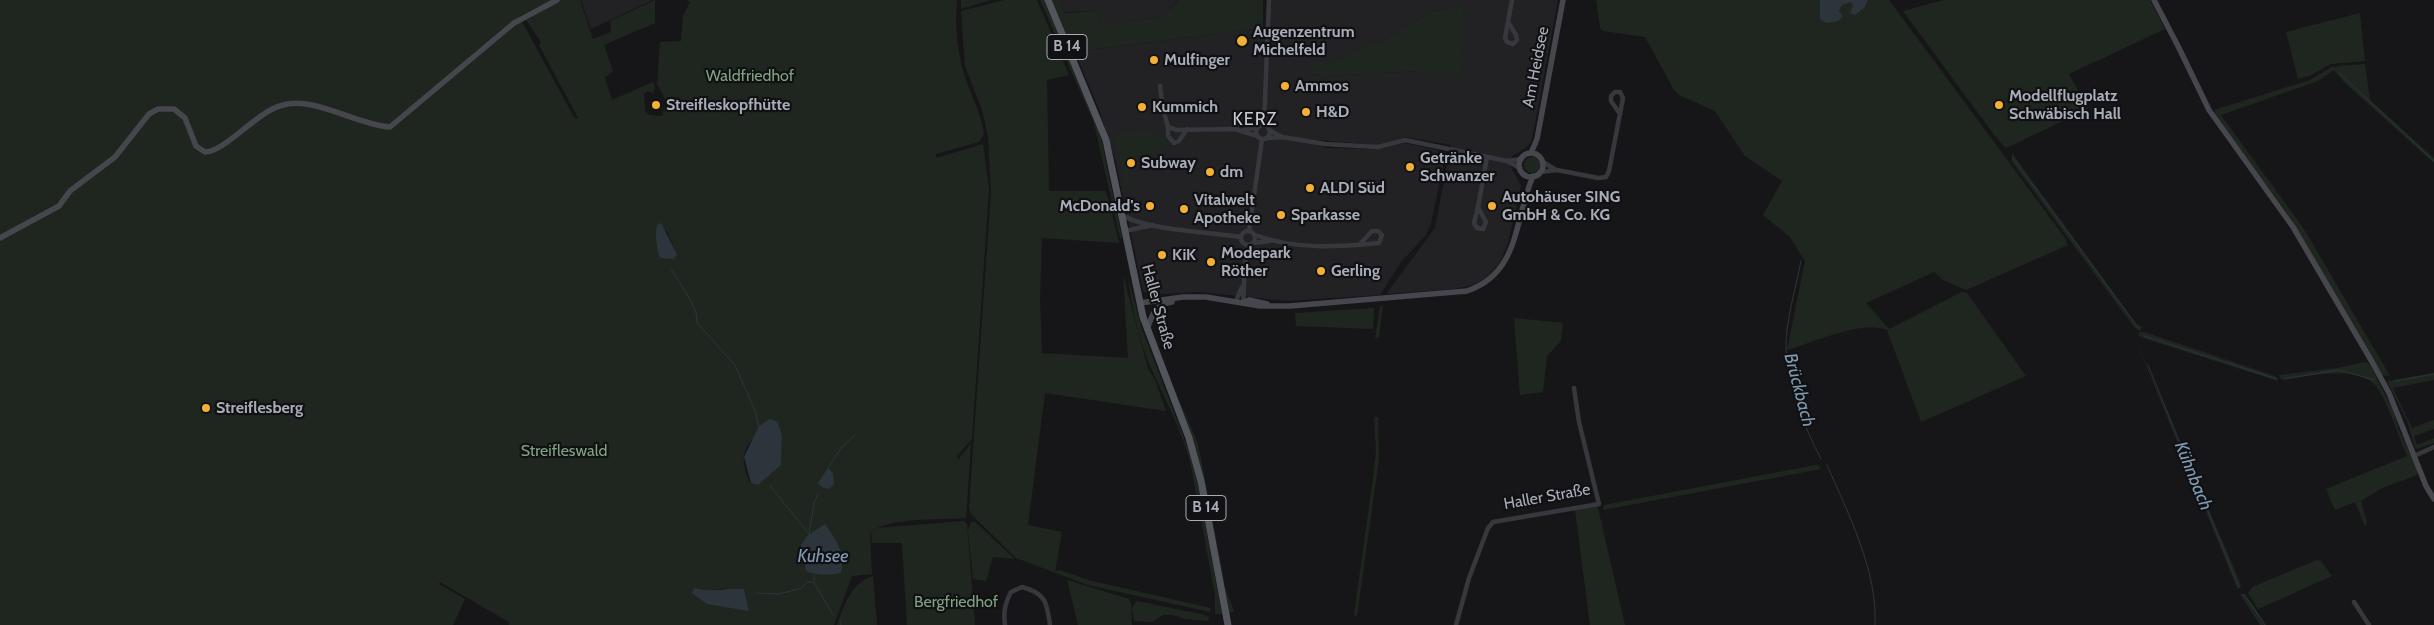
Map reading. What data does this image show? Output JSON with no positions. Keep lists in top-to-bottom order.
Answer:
{
  "streets": {
    "main road": ["B 14", "Haller Straße"],
    "street": ["Am Heidsee"]
  },
  "districts": ["KERZ"],
  "water": ["Brückbach", "Kühnbach", "Kuhsee"],
  "parks": ["Waldfriedhof", "Streifleswald", "Bergfriedhof"],
  "places": [
    "Augenzentrum Michelfeld",
    "Mulfinger",
    "Ammos",
    "Streifleskopfhütte",
    "Modellflugplatz Schwäbisch Hall",
    "Kummich",
    "H&D",
    "Subway",
    "Getränke Schwanzer",
    "dm",
    "ALDI Süd",
    "McDonald's",
    "Autohäuser SING GmbH & Co. KG",
    "Vitalwelt Apotheke",
    "Sparkasse",
    "KiK",
    "Modepark Röther",
    "Gerling",
    "Streiflesberg"
  ]
}
